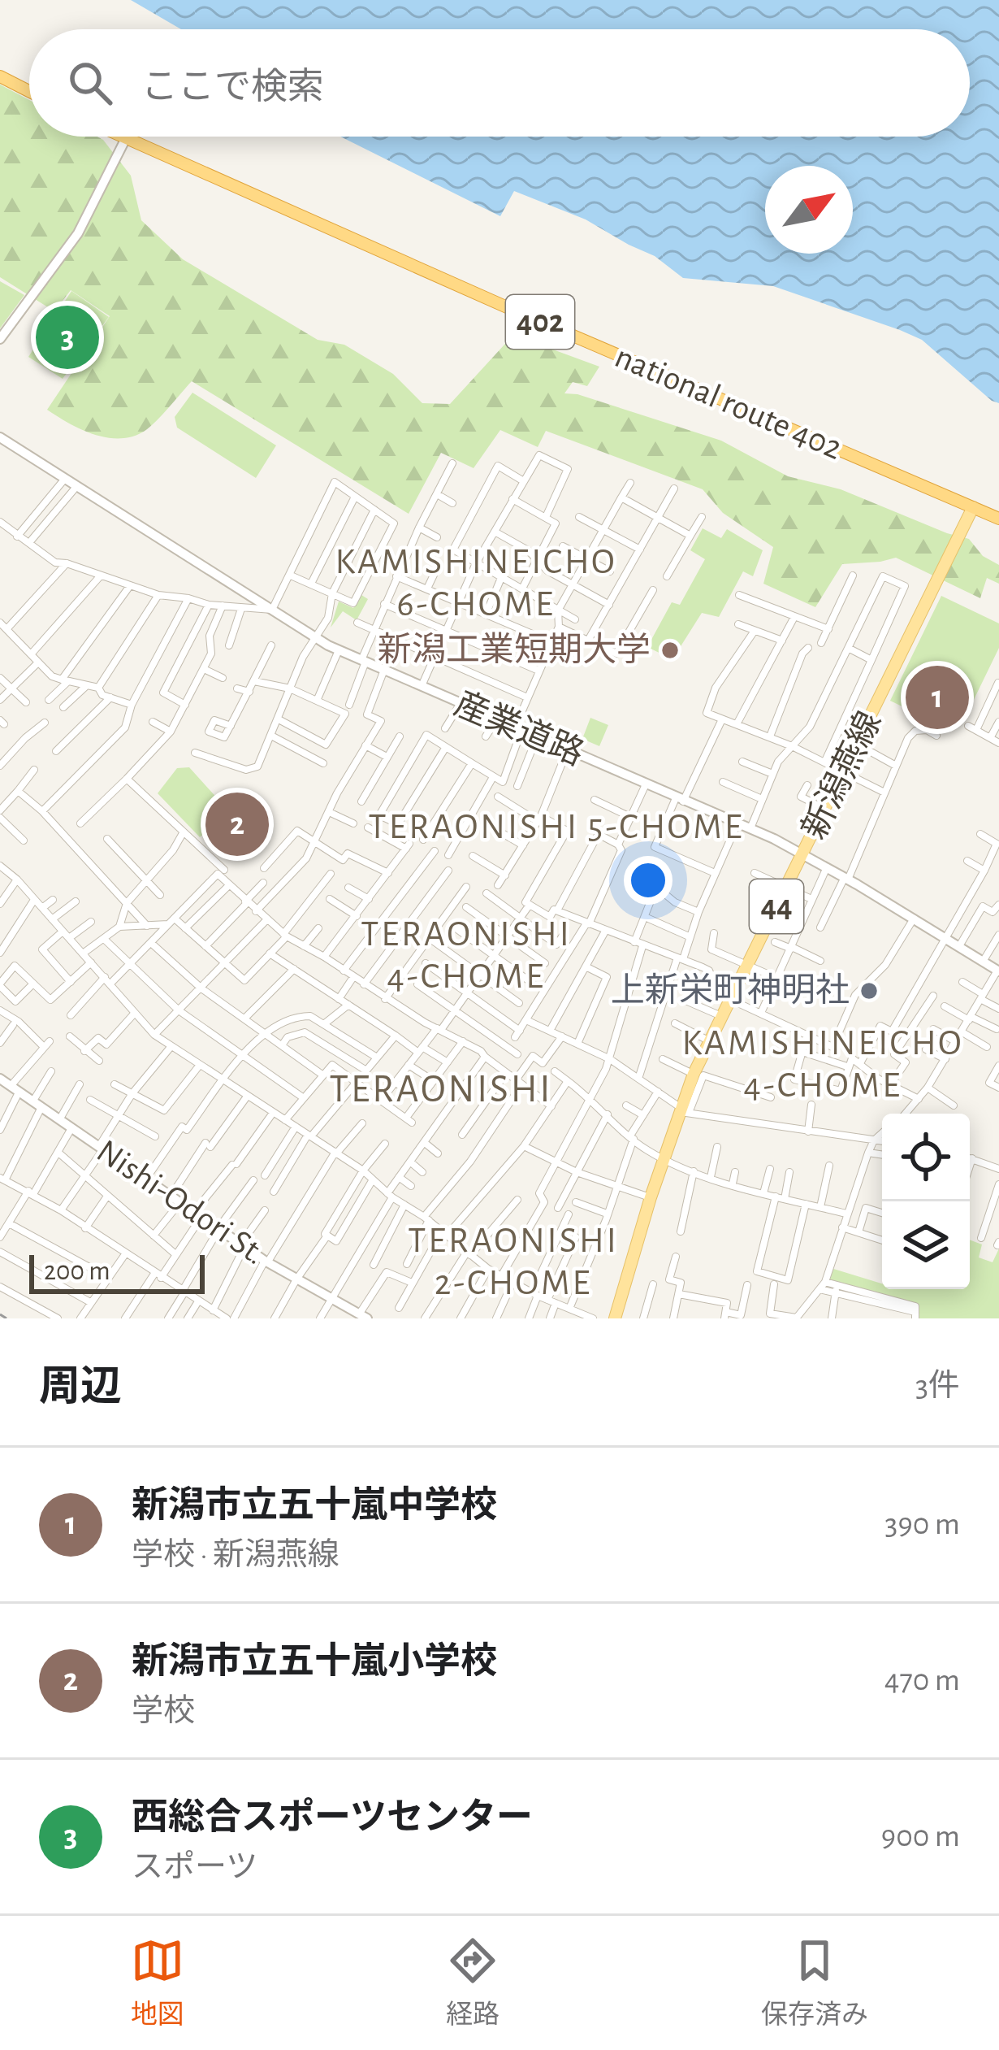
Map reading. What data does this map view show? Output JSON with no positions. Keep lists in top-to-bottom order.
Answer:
{
  "streets": {
    "highway": ["402", "national route 402"],
    "main road": ["新潟燕線", "44"],
    "street": ["産業道路", "Nishi-Odori St."]
  },
  "crossings": [
    ["national route 402", "新潟燕線"],
    ["産業道路", "新潟燕線"]
  ],
  "districts": [
    "KAMISHINEICHO 6-CHOME",
    "TERAONISHI 5-CHOME",
    "TERAONISHI 4-CHOME",
    "KAMISHINEICHO 4-CHOME",
    "TERAONISHI",
    "TERAONISHI 2-CHOME"
  ],
  "places": ["新潟工業短期大学", "上新栄町神明社"],
  "scale_bar": "200 m",
  "north": "top right",
  "page": {
    "search": "ここで検索",
    "pins": ["3", "1", "2"],
    "scale": "200 m",
    "heading": ["周辺", "3件"],
    "list": [
      {
        "mark": "1",
        "name": "新潟市立五十嵐中学校",
        "note": "学校 · 新潟燕線",
        "value": "390 m"
      },
      {
        "mark": "2",
        "name": "新潟市立五十嵐小学校",
        "note": "学校",
        "value": "470 m"
      },
      {
        "mark": "3",
        "name": "西総合スポーツセンター",
        "note": "スポーツ",
        "value": "900 m"
      }
    ],
    "nav": ["地図", "経路", "保存済み"]
  }
}
